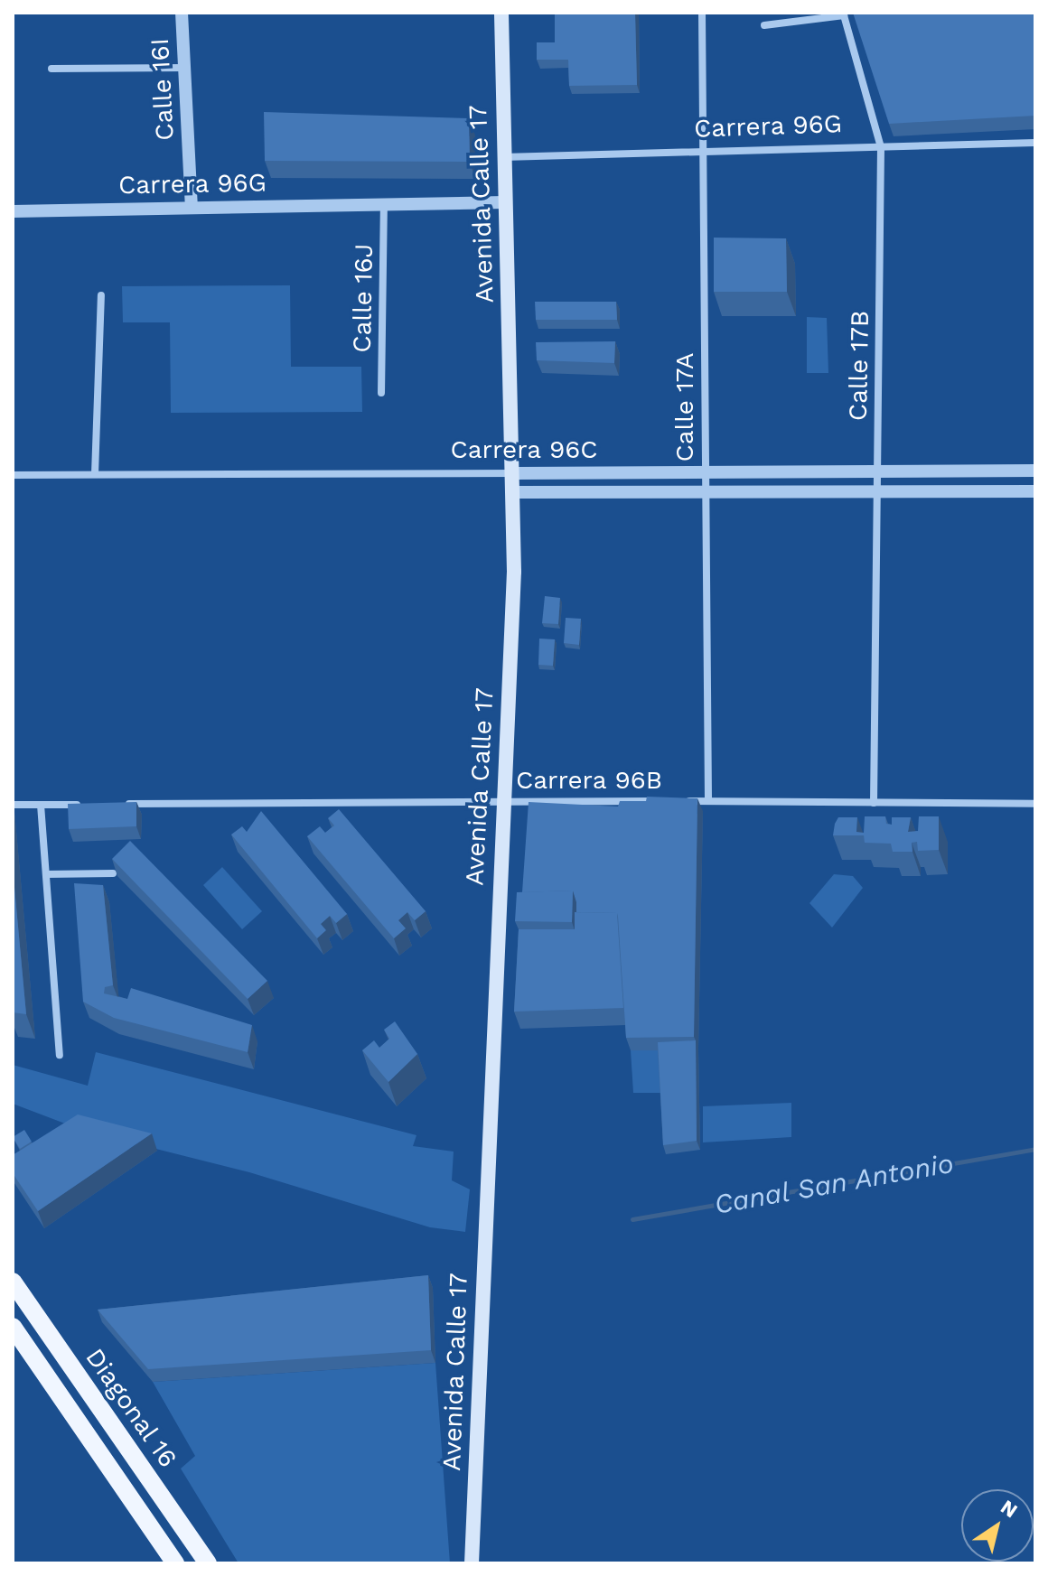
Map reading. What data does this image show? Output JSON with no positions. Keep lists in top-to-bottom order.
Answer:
{
  "streets": {
    "main road": ["Avenida Calle 17", "Diagonal 16"],
    "street": [
      "Calle 16I",
      "Carrera 96G",
      "Calle 16J",
      "Calle 17B",
      "Calle 17A",
      "Carrera 96C",
      "Carrera 96B"
    ]
  },
  "crossings": [
    ["Calle 16I", "Carrera 96G"],
    ["Carrera 96G", "Avenida Calle 17"],
    ["Carrera 96G", "Calle 16J"],
    ["Carrera 96G", "Calle 17B"],
    ["Carrera 96G", "Calle 17A"],
    ["Avenida Calle 17", "Carrera 96C"],
    ["Avenida Calle 17", "Carrera 96B"],
    ["Calle 17B", "Carrera 96C"],
    ["Calle 17B", "Carrera 96B"],
    ["Calle 17A", "Carrera 96C"],
    ["Calle 17A", "Carrera 96B"]
  ],
  "water": ["Canal San Antonio"],
  "north": "top right"
}
